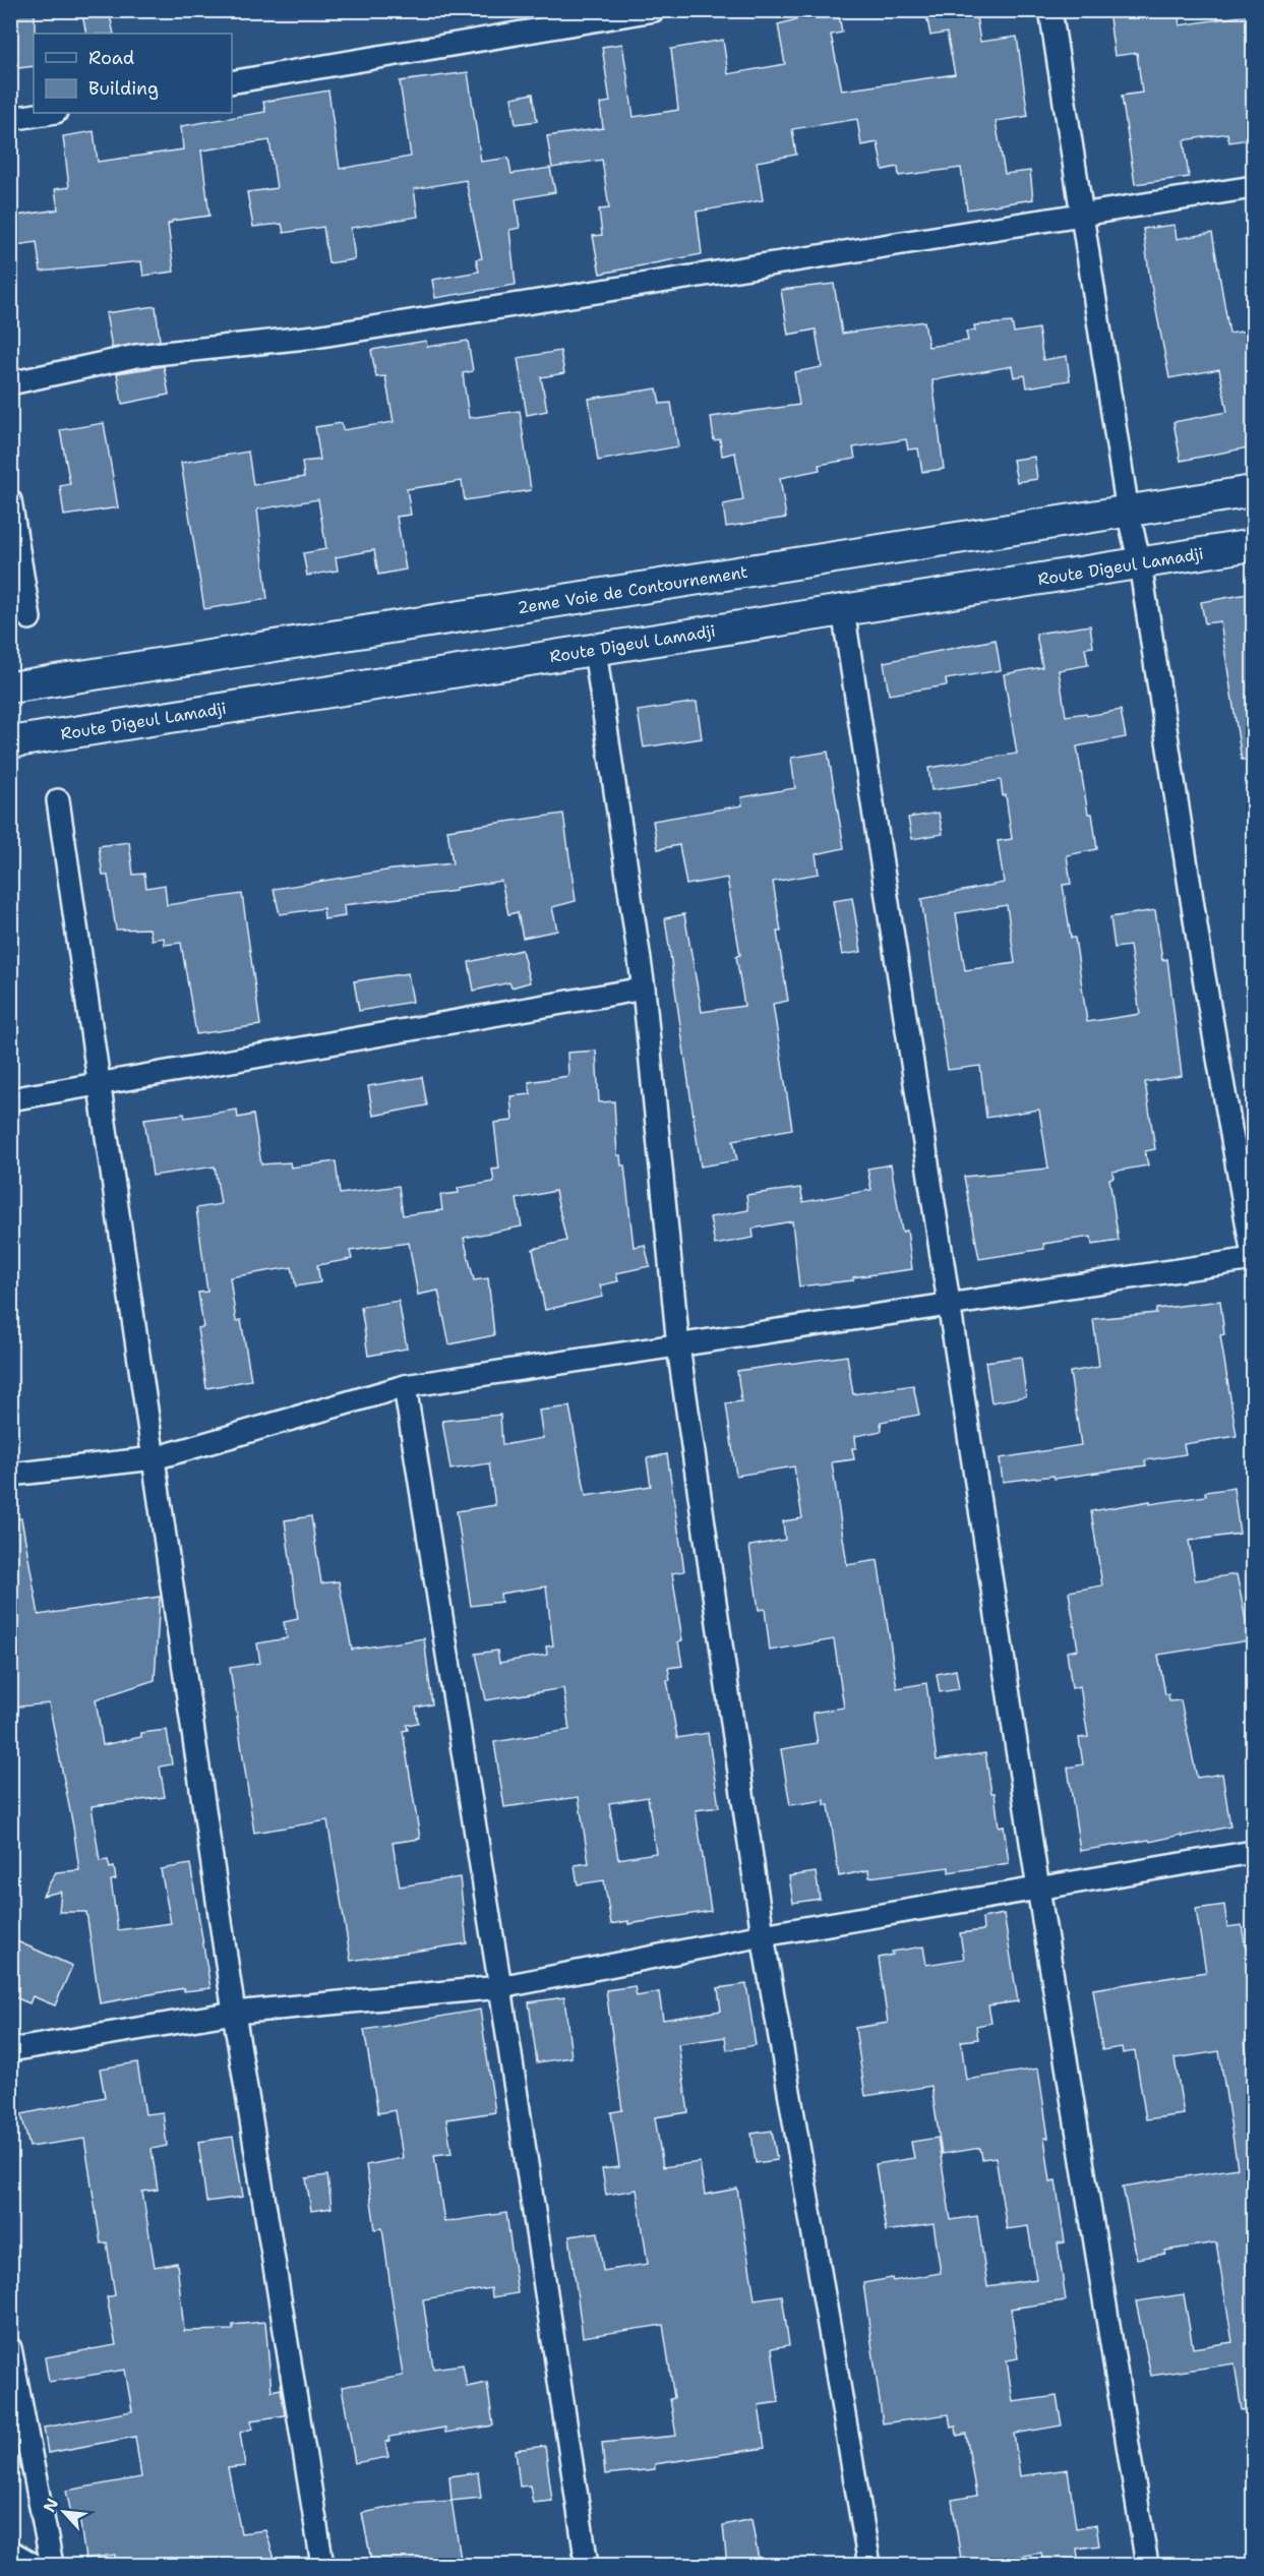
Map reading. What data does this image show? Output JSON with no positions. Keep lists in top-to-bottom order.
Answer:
{
  "streets": {
    "main road": ["Route Digeul Lamadji", "2eme Voie de Contournement"]
  },
  "legend": ["Road", "Building"],
  "north": "top left"
}
